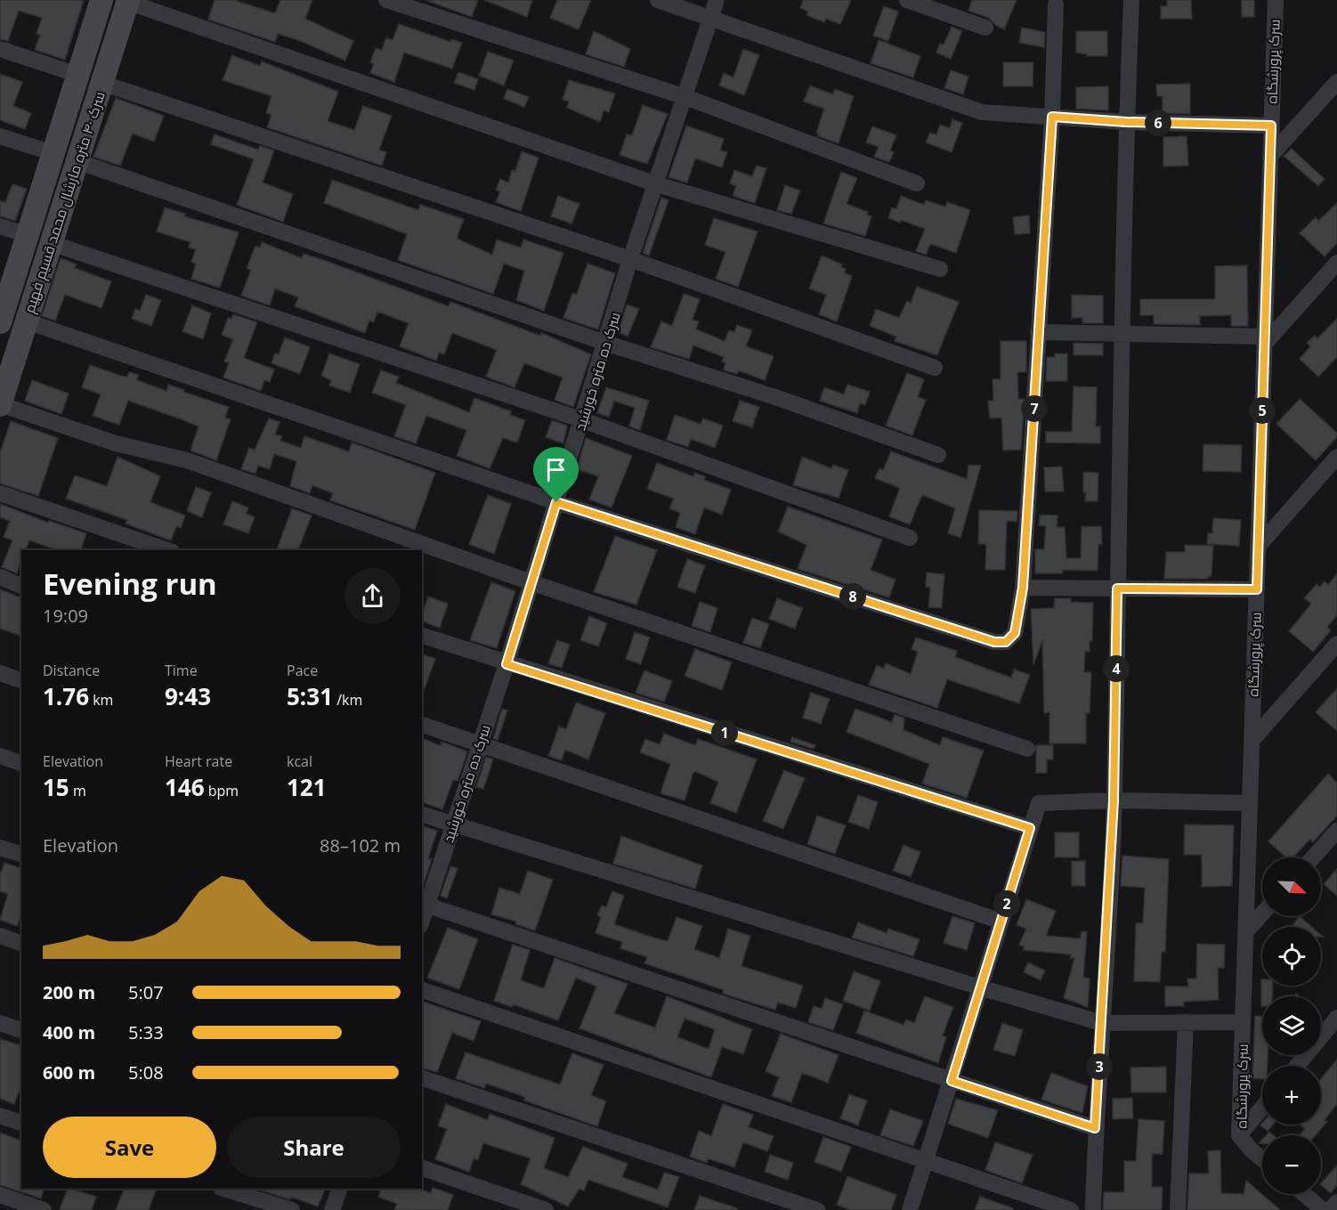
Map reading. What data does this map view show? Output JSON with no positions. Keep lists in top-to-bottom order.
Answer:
{
  "streets": {
    "street": ["سرک پرورشگاه", "سرک ۴۰ متره مارشال محمد قسیم فهیم", "سرک ده متره خورشید"]
  },
  "north": "bottom right",
  "page": {
    "pins": [
      "6",
      "7",
      "5",
      "8",
      "4",
      "1",
      "2",
      "3"
    ],
    "heading": ["Evening run", "19:09"],
    "stats": [
      ["Distance", "1.76 km"],
      ["Time", "9:43"],
      ["Pace", "5:31 /km"],
      ["Elevation", "15 m"],
      ["Heart rate", "146 bpm"],
      ["kcal", "121"]
    ],
    "chart": ["Elevation", "88–102 m"],
    "map_buttons": ["+", "−"],
    "list": [
      {
        "name": "200 m",
        "note": "5:07"
      },
      {
        "name": "400 m",
        "note": "5:33"
      },
      {
        "name": "600 m",
        "note": "5:08"
      }
    ],
    "buttons": ["Save", "Share"]
  }
}
